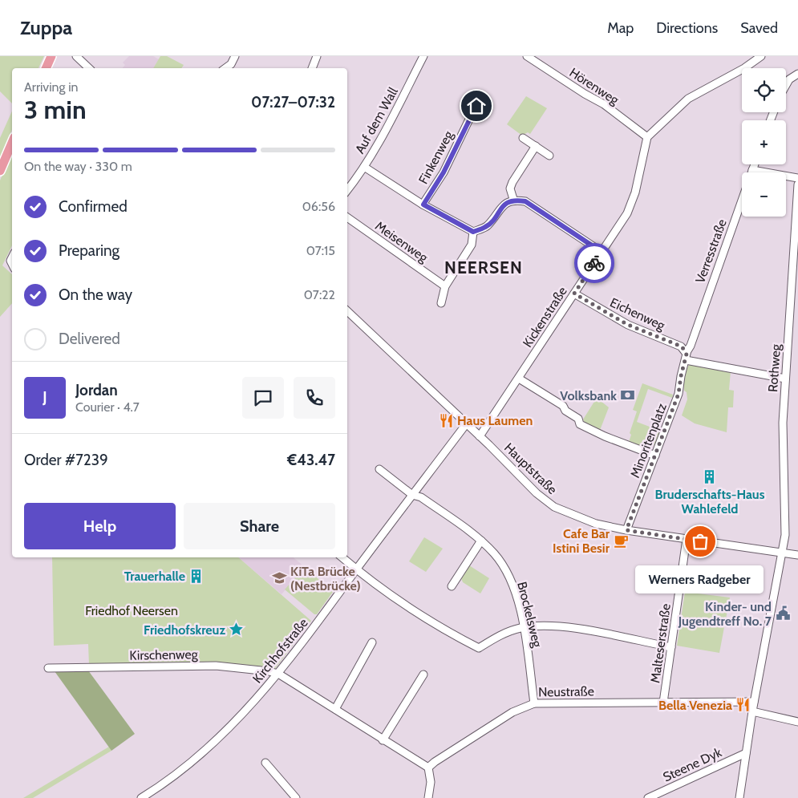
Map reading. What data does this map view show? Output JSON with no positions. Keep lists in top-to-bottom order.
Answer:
{
  "streets": {
    "street": [
      "Hörenweg",
      "Auf dem Wall",
      "Finkenweg",
      "Meisenweg",
      "Verresstraße",
      "Eichenweg",
      "Kickenstraße",
      "Rothweg",
      "Minoritenplatz",
      "Hauptstraße",
      "Brockelsweg",
      "Malteserstraße",
      "Kirchhofstraße",
      "Kirschenweg",
      "Neustraße",
      "Steene Dyk"
    ]
  },
  "crossings": [
    ["Hörenweg", "Kickenstraße"],
    ["Verresstraße", "Eichenweg"],
    ["Verresstraße", "Minoritenplatz"],
    ["Eichenweg", "Kickenstraße"],
    ["Eichenweg", "Rothweg"],
    ["Eichenweg", "Minoritenplatz"],
    ["Kickenstraße", "Hauptstraße"],
    ["Rothweg", "Hauptstraße"],
    ["Rothweg", "Neustraße"],
    ["Rothweg", "Steene Dyk"],
    ["Minoritenplatz", "Hauptstraße"],
    ["Hauptstraße", "Malteserstraße"],
    ["Hauptstraße", "Kirchhofstraße"],
    ["Brockelsweg", "Kirchhofstraße"],
    ["Brockelsweg", "Neustraße"],
    ["Malteserstraße", "Neustraße"],
    ["Kirchhofstraße", "Kirschenweg"]
  ],
  "districts": ["NEERSEN"],
  "parks": ["Friedhof Neersen"],
  "places": {
    "bank": ["Volksbank"],
    "restaurant": ["Haus Laumen", "Bella Venezia"],
    "building": ["Bruderschafts-Haus Wahlefeld", "Trauerhalle"],
    "cafe": ["Cafe Bar Istini Besir"],
    "other": ["Werners Radgeber"],
    "school or university": ["KiTa Brücke (Nestbrücke)"],
    "public building": ["Kinder- und Jugendtreff No. 7"],
    "place": ["Friedhofskreuz"]
  },
  "page": {
    "header": "Zuppa",
    "nav": ["Map", "Directions", "Saved"],
    "map_buttons": ["+", "−"],
    "heading": ["3 min", "Arriving in", "07:27–07:32"],
    "panel": [
      "Jordan",
      "Courier · 4.7",
      "Order #7239",
      "€43.47"
    ],
    "bar": "On the way · 330 m",
    "list": [
      ["Confirmed", "06:56"],
      ["Preparing", "07:15"],
      ["On the way", "07:22"],
      "Delivered"
    ],
    "round": "J",
    "buttons": ["Help", "Share"],
    "bubble": "Werners Radgeber"
  }
}
